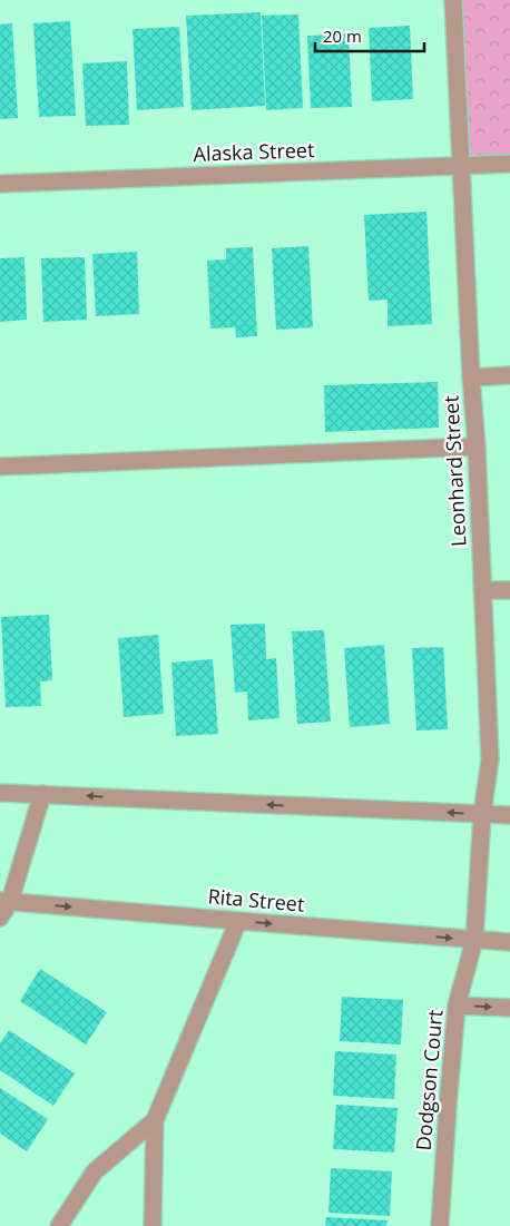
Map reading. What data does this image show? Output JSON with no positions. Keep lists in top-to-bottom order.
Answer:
{
  "streets": {
    "street": [
      "Alaska Street",
      "Leonhard Street",
      "Rita Street",
      "Dodgson Court"
    ]
  },
  "crossings": [
    ["Alaska Street", "Leonhard Street"],
    ["Leonhard Street", "Rita Street"],
    ["Leonhard Street", "Dodgson Court"],
    ["Rita Street", "Dodgson Court"]
  ],
  "scale_bar": "20 m"
}
